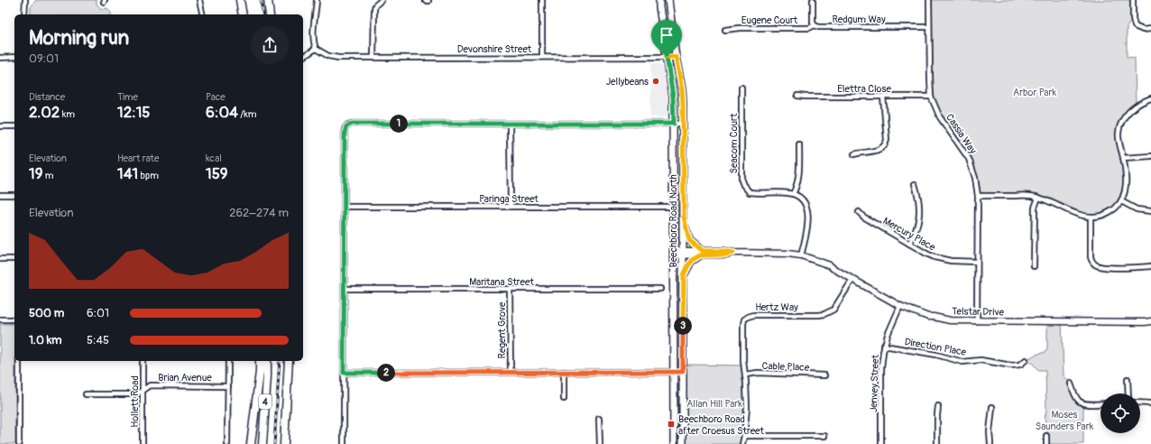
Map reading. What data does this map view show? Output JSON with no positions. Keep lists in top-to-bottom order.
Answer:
{
  "streets": {
    "highway": ["4"],
    "main road": ["Beechboro Road North"],
    "street": [
      "Redgum Way",
      "Eugene Court",
      "Devonshire Street",
      "Elettra Close",
      "Cassia Way",
      "Seacom Court",
      "Paringa Street",
      "Mercury Place",
      "Maritana Street",
      "Hertz Way",
      "Telstar Drive",
      "Regent Grove",
      "Direction Place",
      "Cable Place",
      "Brian Avenue",
      "Jenvey Street",
      "Hollett Road"
    ]
  },
  "crossings": [
    ["Redgum Way", "Eugene Court"],
    ["Redgum Way", "Cassia Way"],
    ["Devonshire Street", "Beechboro Road North"],
    ["Elettra Close", "Cassia Way"],
    ["Cassia Way", "Mercury Place"],
    ["Cassia Way", "Telstar Drive"],
    ["Paringa Street", "Beechboro Road North"],
    ["Beechboro Road North", "Telstar Drive"],
    ["Maritana Street", "Regent Grove"],
    ["Hertz Way", "Telstar Drive"],
    ["Hertz Way", "Cable Place"],
    ["Telstar Drive", "Jenvey Street"],
    ["Direction Place", "Jenvey Street"],
    ["Brian Avenue", "Hollett Road"]
  ],
  "parks": ["Arbor Park", "Allan Hill Park", "Moses Saunders Park"],
  "places": {
    "other": ["Jellybeans"],
    "transit": ["Beechboro Road after Croesus Street"]
  },
  "page": {
    "heading": ["Morning run", "09:01"],
    "stats": [
      ["Distance", "2.02 km"],
      ["Time", "12:15"],
      ["Pace", "6:04 /km"],
      ["Elevation", "19 m"],
      ["Heart rate", "141 bpm"],
      ["kcal", "159"]
    ],
    "pins": ["1", "3", "2"],
    "chart": ["Elevation", "262–274 m"],
    "list": [
      {
        "name": "500 m",
        "note": "6:01"
      },
      {
        "name": "1.0 km",
        "note": "5:45"
      }
    ]
  }
}
